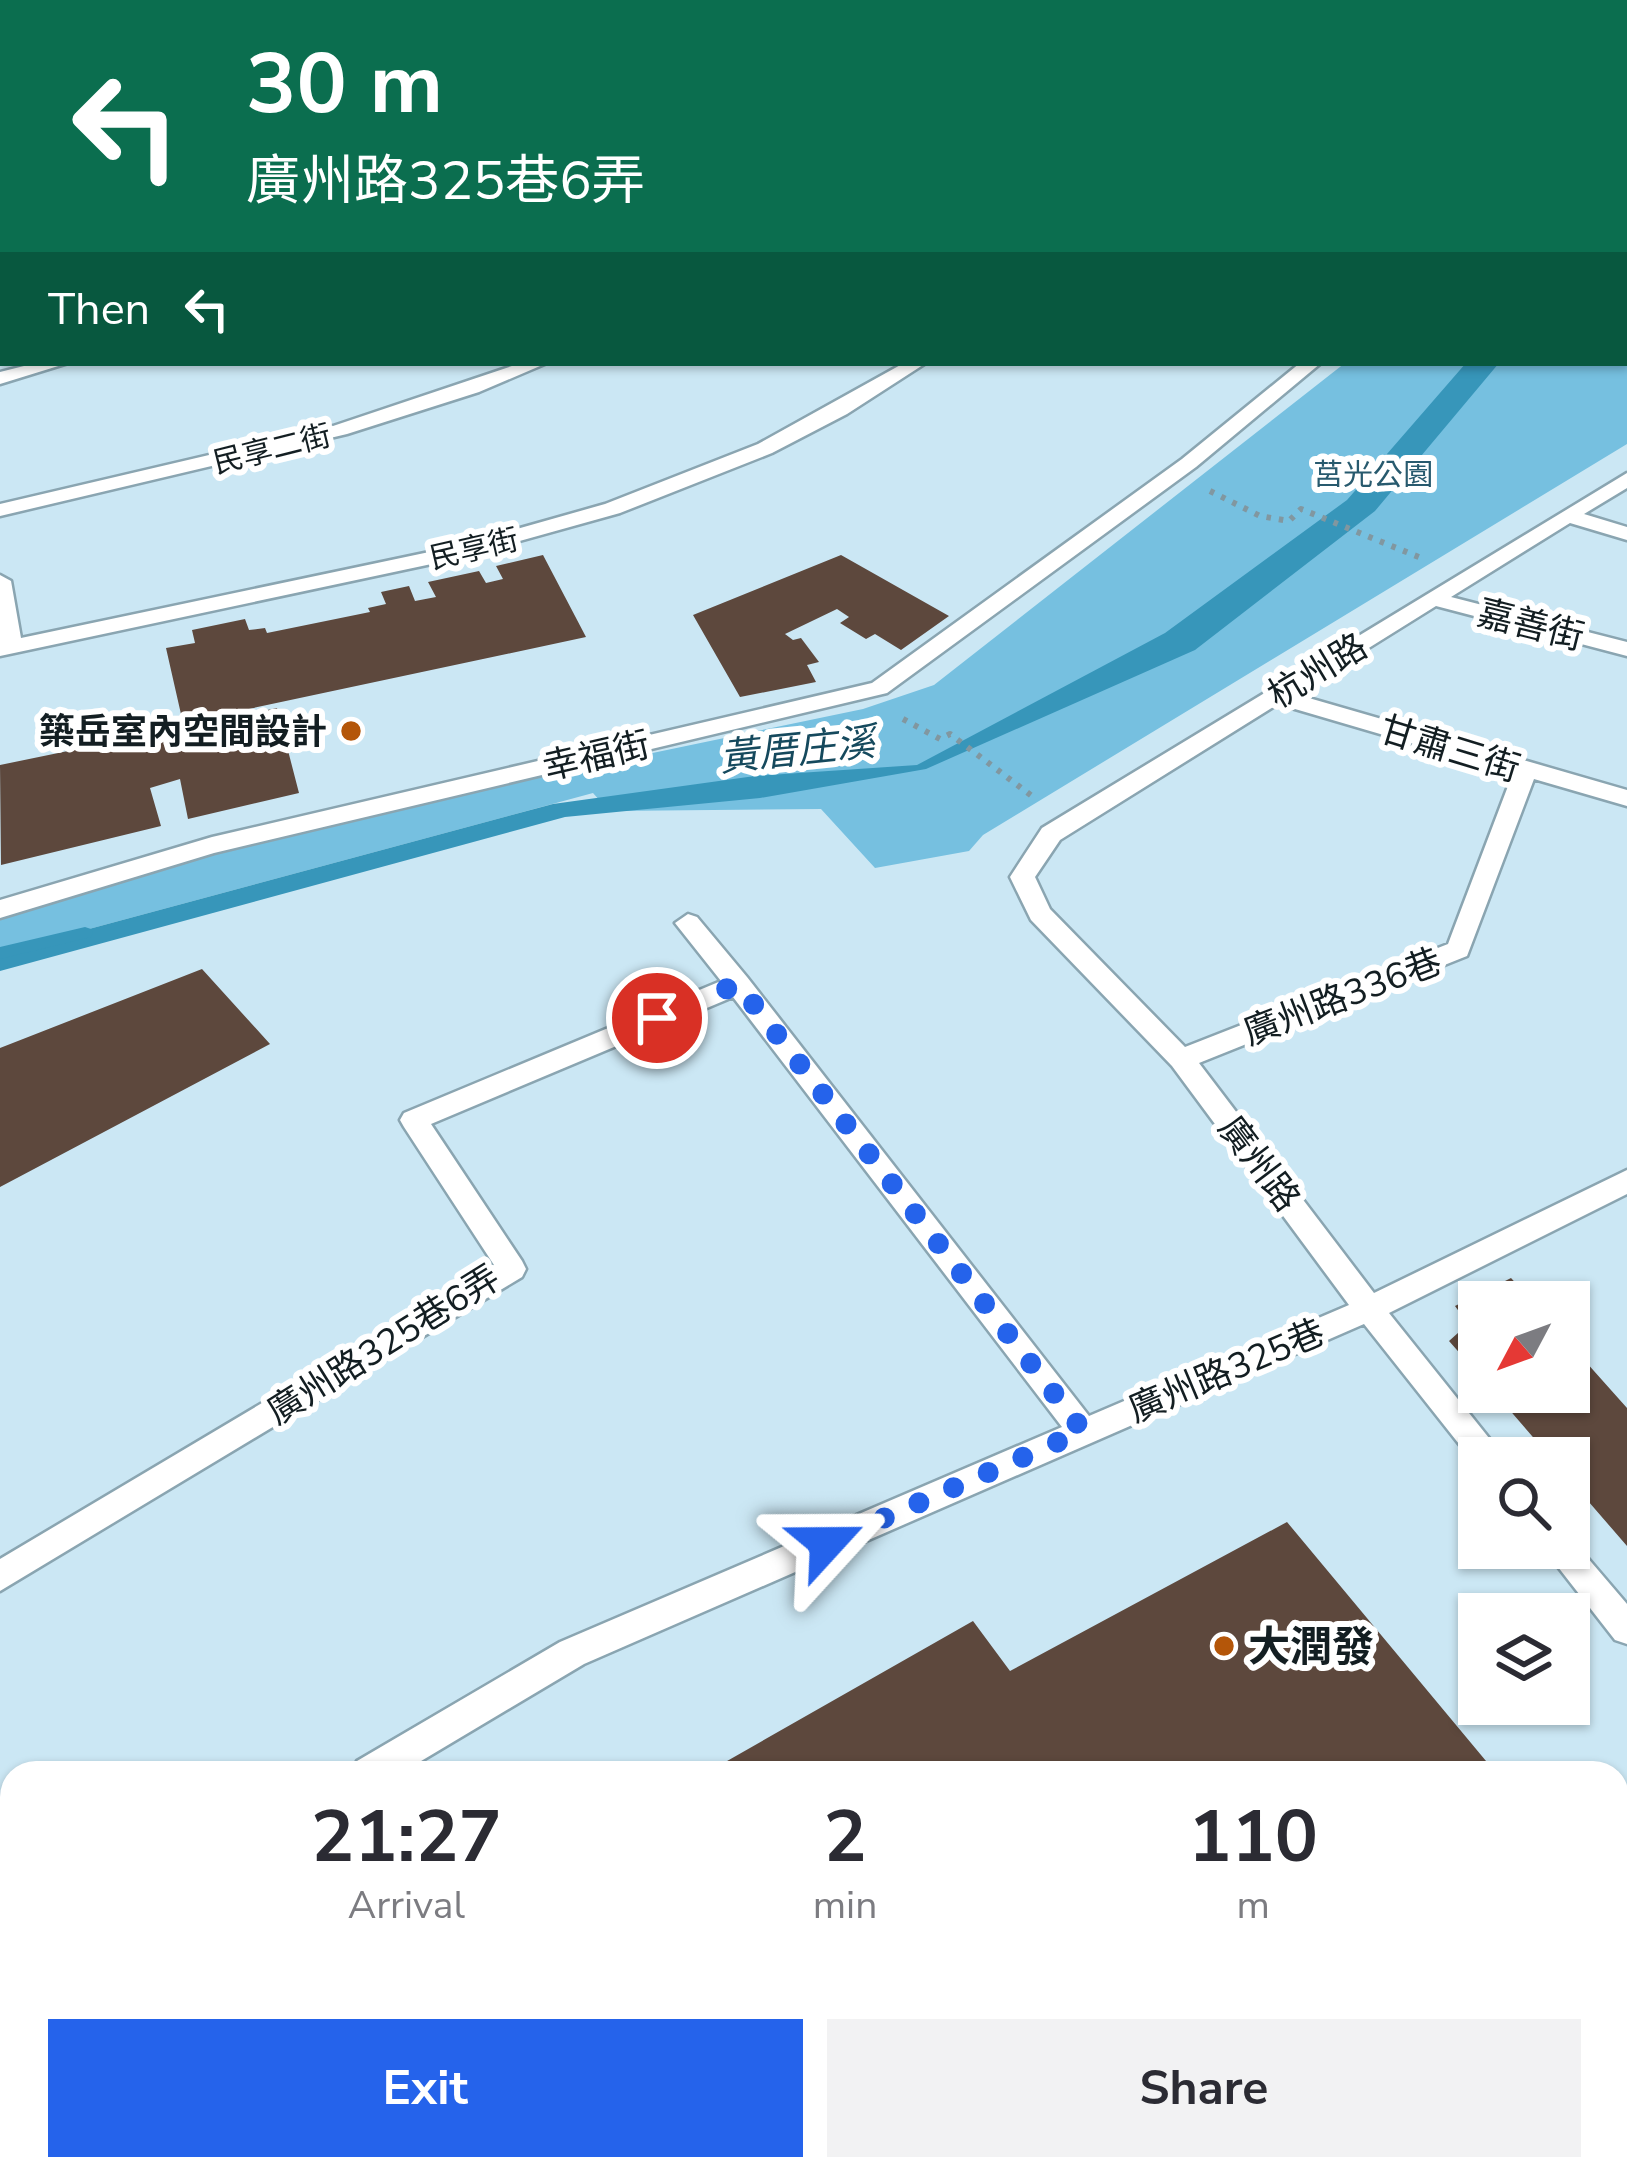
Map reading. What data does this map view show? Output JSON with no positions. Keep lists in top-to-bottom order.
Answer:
{
  "streets": {
    "lane": [
      "民享二街",
      "民享街",
      "嘉善街",
      "杭州路",
      "甘肅三街",
      "幸福街",
      "廣州路336巷",
      "廣州路",
      "廣州路325巷6弄",
      "廣州路325巷"
    ]
  },
  "crossings": [
    ["嘉善街", "杭州路"],
    ["杭州路", "甘肅三街"],
    ["杭州路", "廣州路"],
    ["甘肅三街", "廣州路336巷"],
    ["廣州路336巷", "廣州路"],
    ["廣州路", "廣州路325巷"]
  ],
  "water": ["黃厝庄溪"],
  "parks": ["莒光公園"],
  "places": ["築岳室內空間設計", "大潤發"],
  "north": "bottom left",
  "page": {
    "turn": ["30 m", "廣州路325巷6弄"],
    "then": "Then",
    "eta": [
      "21:27",
      "Arrival",
      "2",
      "min",
      "110",
      "m"
    ],
    "buttons": ["Exit", "Share"]
  }
}
